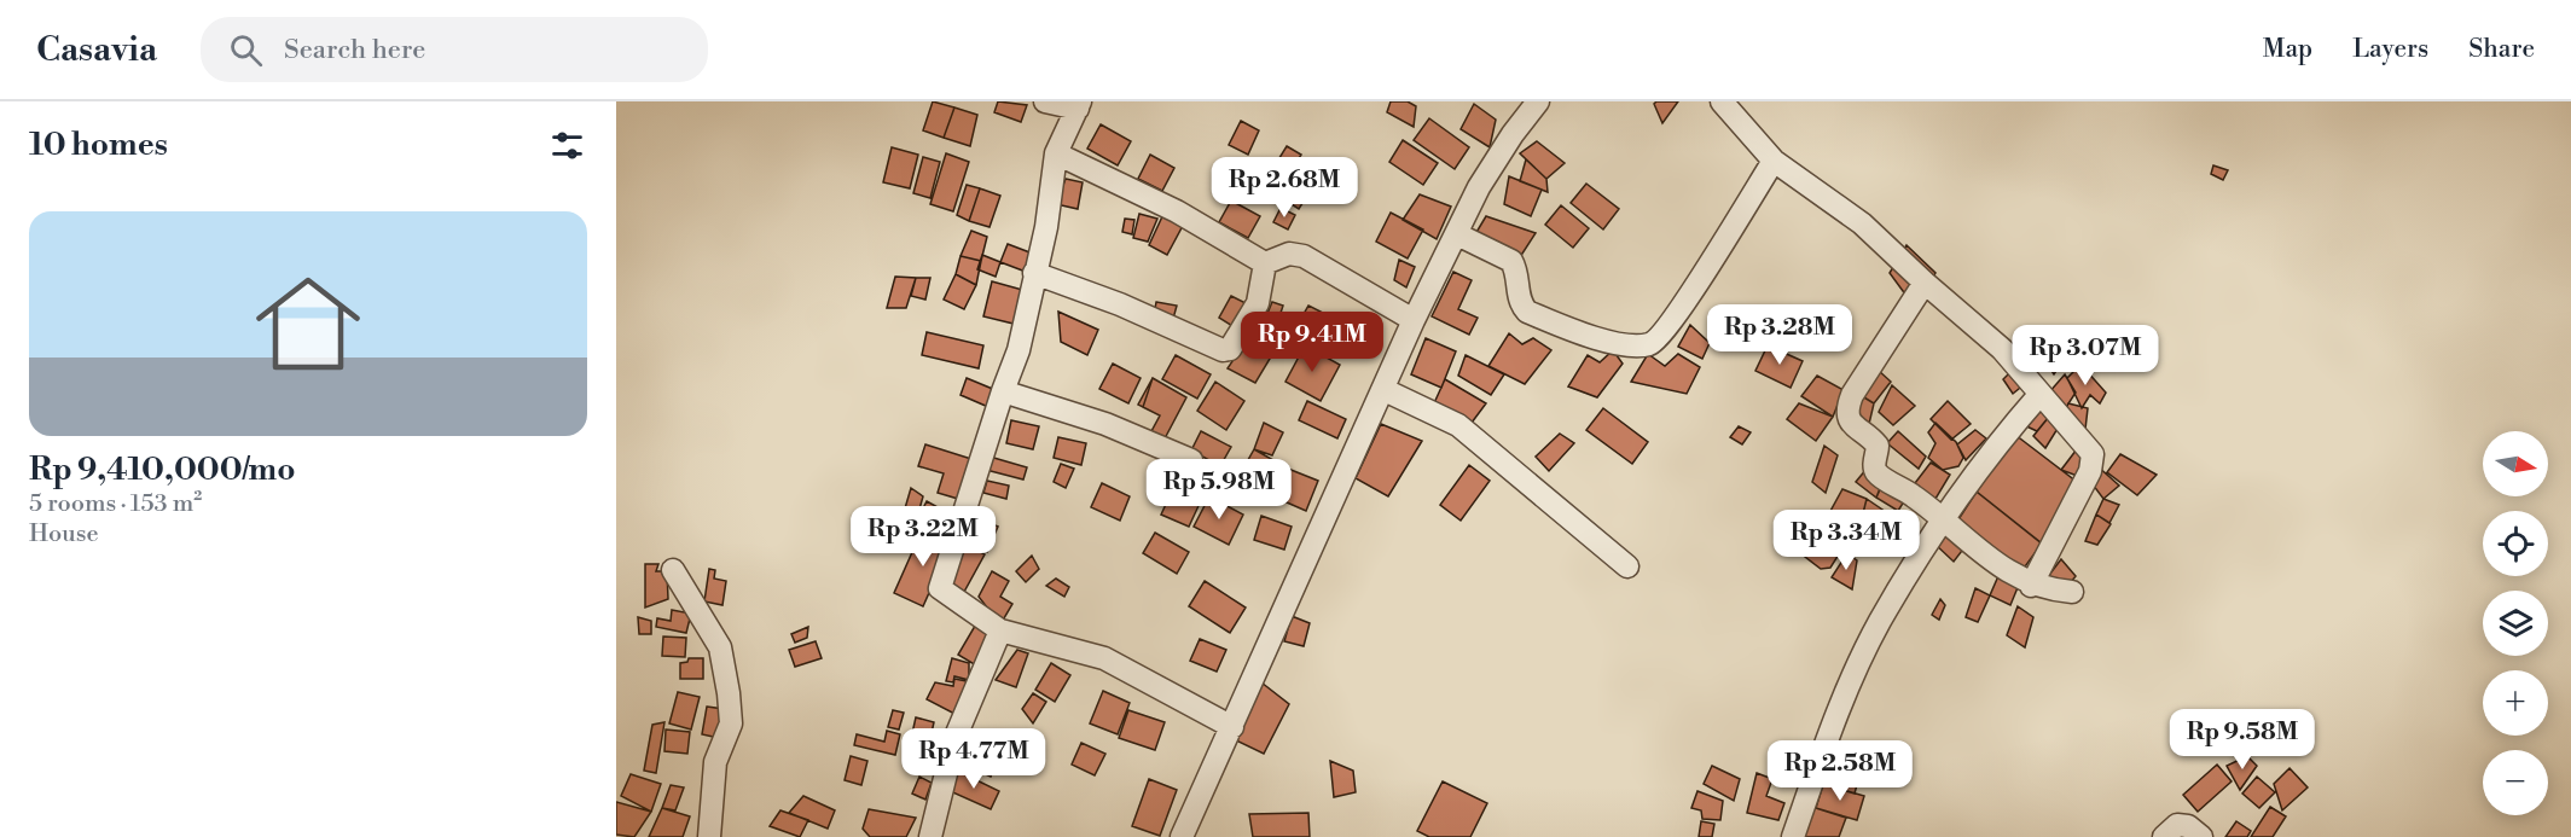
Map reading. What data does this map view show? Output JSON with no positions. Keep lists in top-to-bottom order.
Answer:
{
  "north": "right",
  "page": {
    "header": "Casavia",
    "search": "Search here",
    "nav": ["Map", "Layers", "Share"],
    "heading": "10 homes",
    "price": [
      "Rp 2.68M",
      "Rp 3.28M",
      "Rp 9.41M",
      "Rp 3.07M",
      "Rp 5.98M",
      "Rp 3.22M",
      "Rp 3.34M",
      "Rp 9.58M",
      "Rp 4.77M",
      "Rp 2.58M"
    ],
    "list": [
      {
        "name": "Rp 9,410,000/mo",
        "note": "5 rooms · 153 m² · House"
      }
    ],
    "map_buttons": ["+", "−"]
  }
}
